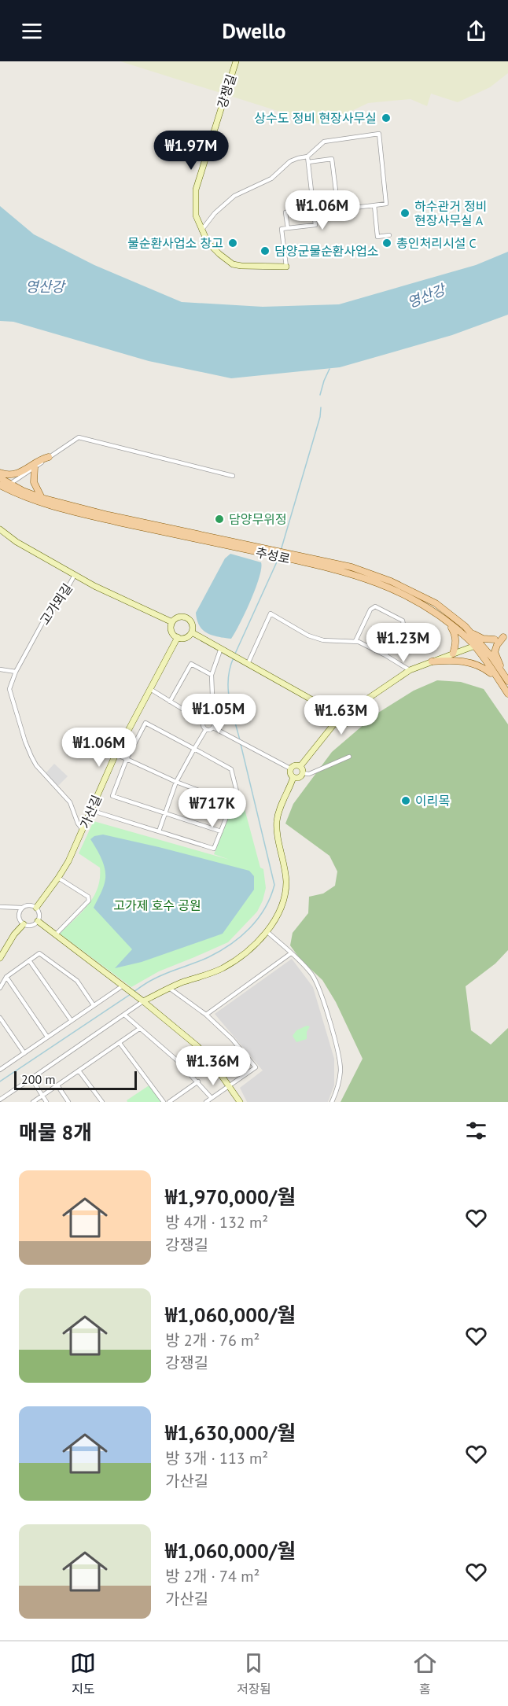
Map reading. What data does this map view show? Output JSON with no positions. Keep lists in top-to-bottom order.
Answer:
{
  "streets": {
    "main road": ["추성로"],
    "street": ["강쟁길", "고가뫼길", "가산길"]
  },
  "crossings": [
    ["고가뫼길", "가산길"]
  ],
  "water": ["영산강"],
  "parks": ["고가제 호수 공원"],
  "places": [
    "상수도 정비 현장사무실",
    "하수관거 정비 현장사무실 A",
    "물순환사업소 창고",
    "총인처리시설 C",
    "담양군물순환사업소",
    "담양무위정",
    "이리목"
  ],
  "scale_bar": "200 m",
  "page": {
    "header": "Dwello",
    "price": [
      "₩1.97M",
      "₩1.06M",
      "₩1.23M",
      "₩1.05M",
      "₩1.63M",
      "₩1.06M",
      "₩717K",
      "₩1.36M"
    ],
    "scale": "200 m",
    "heading": "매물 8개",
    "list": [
      {
        "name": "₩1,970,000/월",
        "note": "방 4개 · 132 m² · 강쟁길"
      },
      {
        "name": "₩1,060,000/월",
        "note": "방 2개 · 76 m² · 강쟁길"
      },
      {
        "name": "₩1,630,000/월",
        "note": "방 3개 · 113 m² · 가산길"
      },
      {
        "name": "₩1,060,000/월",
        "note": "방 2개 · 74 m² · 가산길"
      }
    ],
    "tabs": ["지도", "저장됨", "홈"]
  }
}
